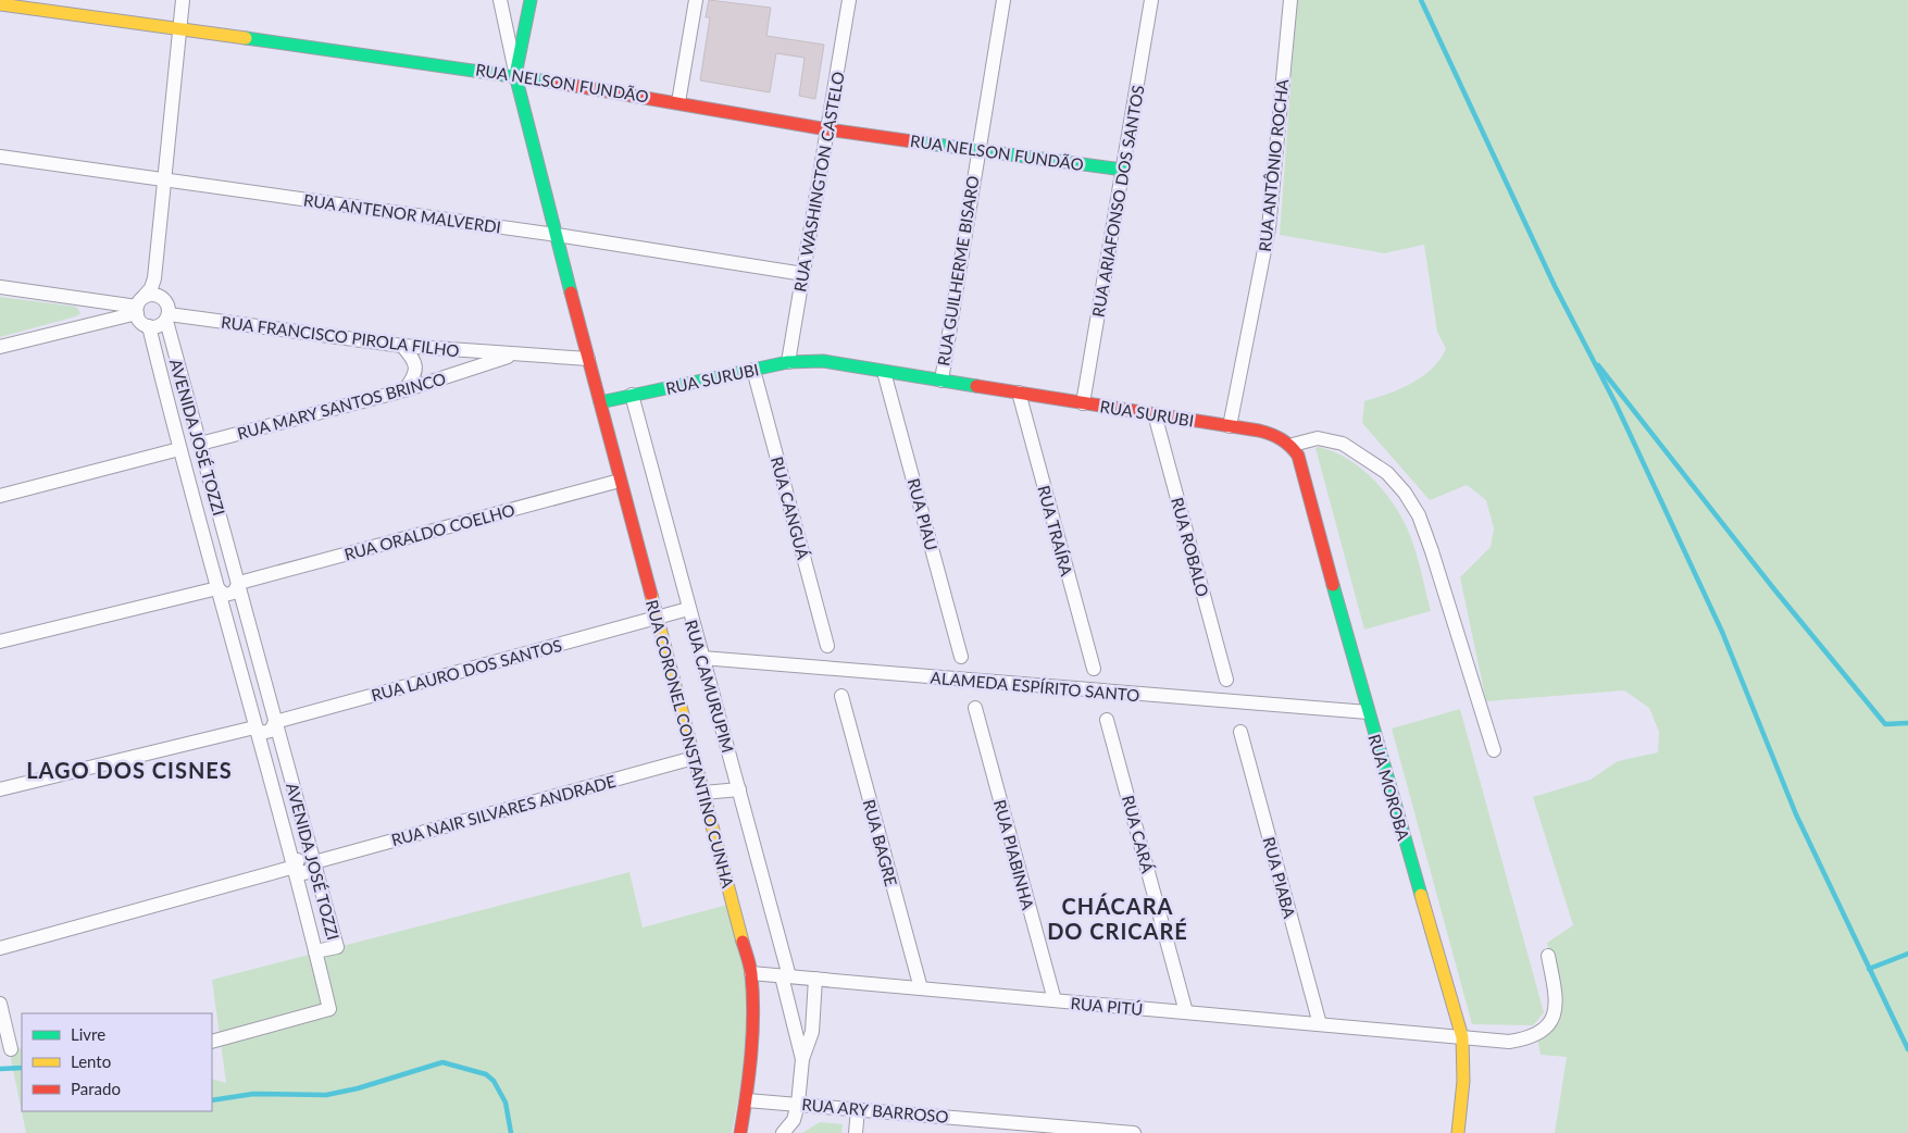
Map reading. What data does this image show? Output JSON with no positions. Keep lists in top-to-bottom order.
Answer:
{
  "streets": {
    "street": [
      "RUA NELSON FUNDÃO",
      "RUA ANTÔNIO ROCHA",
      "RUA WASHINGTON CASTELO",
      "RUA ARIAFONSO DOS SANTOS",
      "RUA ANTENOR MALVERDI",
      "RUA GUILHERME BISARO",
      "RUA FRANCISCO PIROLA FILHO",
      "RUA SURUBI",
      "RUA MARY SANTOS BRINCO",
      "AVENIDA JOSÉ TOZZI",
      "RUA CANGUÁ",
      "RUA PIAU",
      "RUA TRAÍRA",
      "RUA ORALDO COELHO",
      "RUA ROBALO",
      "RUA LAURO DOS SANTOS",
      "RUA CAMURUPIM",
      "ALAMEDA ESPÍRITO SANTO",
      "RUA CORONEL CONSTANTINO CUNHA",
      "RUA MOROBA",
      "RUA NAIR SILVARES ANDRADE",
      "RUA CARÁ",
      "RUA BAGRE",
      "RUA PIABINHA",
      "RUA PIABA",
      "RUA PITÚ",
      "RUA ARY BARROSO"
    ]
  },
  "crossings": [
    ["RUA NELSON FUNDÃO", "RUA WASHINGTON CASTELO"],
    ["RUA NELSON FUNDÃO", "RUA ARIAFONSO DOS SANTOS"],
    ["RUA NELSON FUNDÃO", "RUA GUILHERME BISARO"],
    ["RUA NELSON FUNDÃO", "AVENIDA JOSÉ TOZZI"],
    ["RUA NELSON FUNDÃO", "RUA CORONEL CONSTANTINO CUNHA"],
    ["RUA ANTÔNIO ROCHA", "RUA SURUBI"],
    ["RUA WASHINGTON CASTELO", "RUA ANTENOR MALVERDI"],
    ["RUA WASHINGTON CASTELO", "RUA SURUBI"],
    ["RUA ARIAFONSO DOS SANTOS", "RUA SURUBI"],
    ["RUA ANTENOR MALVERDI", "AVENIDA JOSÉ TOZZI"],
    ["RUA ANTENOR MALVERDI", "RUA CORONEL CONSTANTINO CUNHA"],
    ["RUA GUILHERME BISARO", "RUA SURUBI"],
    ["RUA FRANCISCO PIROLA FILHO", "RUA MARY SANTOS BRINCO"],
    ["RUA FRANCISCO PIROLA FILHO", "AVENIDA JOSÉ TOZZI"],
    ["RUA SURUBI", "RUA CANGUÁ"],
    ["RUA SURUBI", "RUA PIAU"],
    ["RUA SURUBI", "RUA TRAÍRA"],
    ["RUA SURUBI", "RUA ROBALO"],
    ["RUA SURUBI", "RUA CAMURUPIM"],
    ["RUA SURUBI", "RUA CORONEL CONSTANTINO CUNHA"],
    ["RUA SURUBI", "RUA MOROBA"],
    ["RUA MARY SANTOS BRINCO", "AVENIDA JOSÉ TOZZI"],
    ["AVENIDA JOSÉ TOZZI", "RUA ORALDO COELHO"],
    ["AVENIDA JOSÉ TOZZI", "RUA LAURO DOS SANTOS"],
    ["AVENIDA JOSÉ TOZZI", "RUA NAIR SILVARES ANDRADE"],
    ["RUA ORALDO COELHO", "RUA CORONEL CONSTANTINO CUNHA"],
    ["RUA LAURO DOS SANTOS", "RUA CAMURUPIM"],
    ["RUA LAURO DOS SANTOS", "RUA CORONEL CONSTANTINO CUNHA"],
    ["RUA CAMURUPIM", "ALAMEDA ESPÍRITO SANTO"],
    ["RUA CAMURUPIM", "RUA PITÚ"],
    ["ALAMEDA ESPÍRITO SANTO", "RUA MOROBA"],
    ["RUA CORONEL CONSTANTINO CUNHA", "RUA NAIR SILVARES ANDRADE"],
    ["RUA CORONEL CONSTANTINO CUNHA", "RUA PITÚ"],
    ["RUA CORONEL CONSTANTINO CUNHA", "RUA ARY BARROSO"],
    ["RUA MOROBA", "RUA PITÚ"],
    ["RUA CARÁ", "RUA PITÚ"],
    ["RUA BAGRE", "RUA PITÚ"],
    ["RUA PIABINHA", "RUA PITÚ"],
    ["RUA PIABA", "RUA PITÚ"]
  ],
  "districts": ["LAGO DOS CISNES", "CHÁCARA DO CRICARÉ"],
  "legend": ["Livre", "Lento", "Parado"]
}
